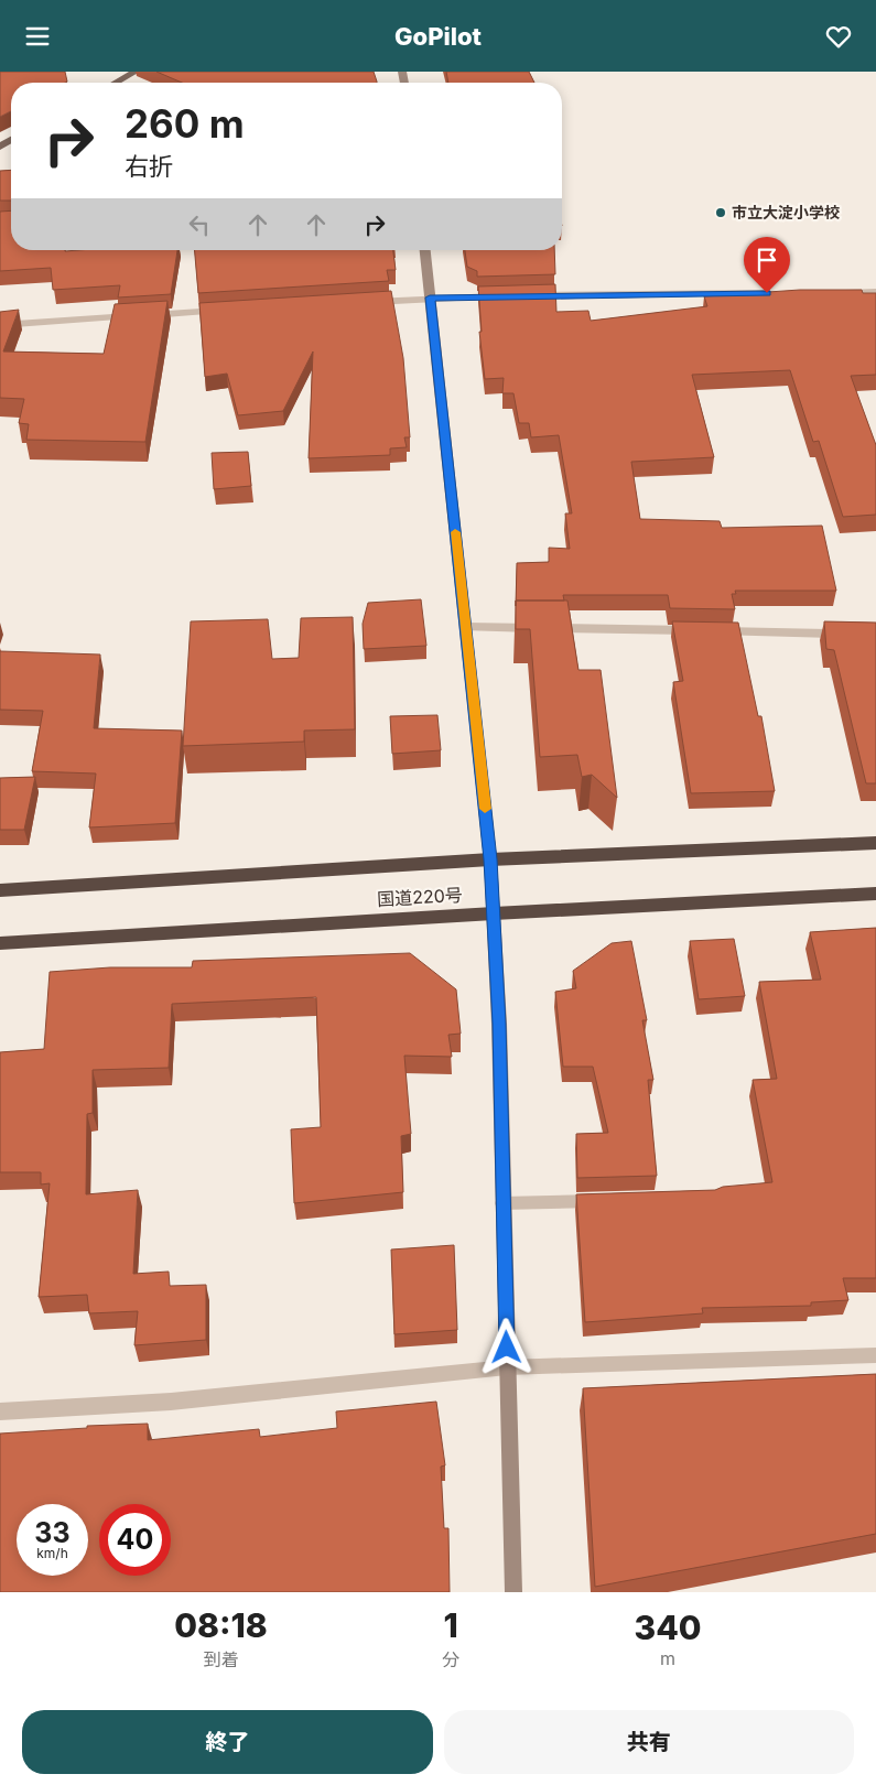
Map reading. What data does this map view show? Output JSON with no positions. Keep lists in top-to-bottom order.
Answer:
{
  "streets": {
    "highway": ["国道220号"]
  },
  "places": ["市立大淀小学校"],
  "page": {
    "header": "GoPilot",
    "turn": ["260 m", "右折"],
    "speed": "33 km/h",
    "limit": "40",
    "eta": [
      "08:18",
      "到着",
      "1",
      "分",
      "340",
      "m"
    ],
    "buttons": ["終了", "共有"]
  }
}
